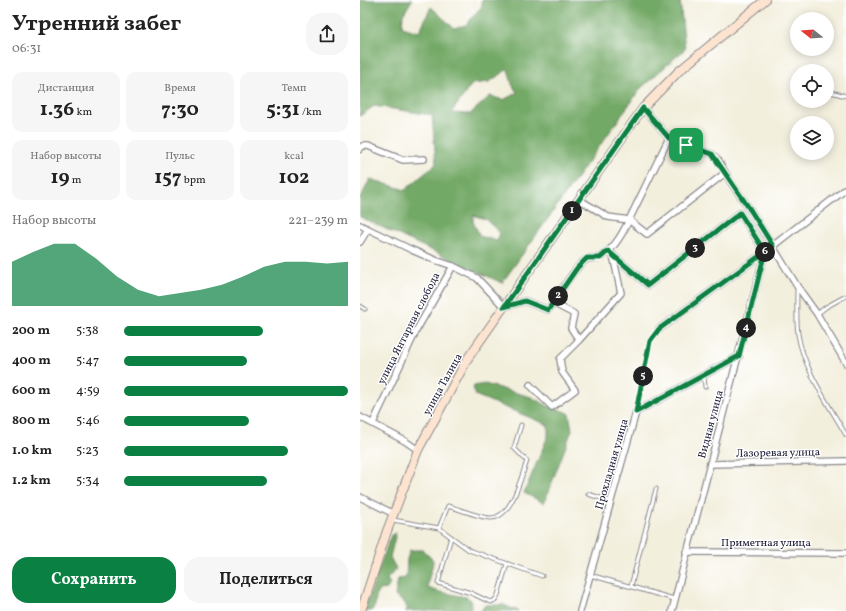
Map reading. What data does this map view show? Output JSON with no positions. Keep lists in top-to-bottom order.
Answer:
{
  "streets": {
    "street": [
      "улица Янтарная слобода",
      "улица Талица",
      "Видная улица",
      "Лазоревая улица",
      "Прохладная улица",
      "Приметная улица"
    ]
  },
  "crossings": [
    ["Видная улица", "Лазоревая улица"],
    ["Видная улица", "Прохладная улица"],
    ["Видная улица", "Приметная улица"]
  ],
  "north": "left",
  "page": {
    "heading": ["Утренний забег", "06:31"],
    "stats": [
      ["Дистанция", "1.36 km"],
      ["Время", "7:30"],
      ["Темп", "5:31 /km"],
      ["Набор высоты", "19 m"],
      ["Пульс", "157 bpm"],
      ["kcal", "102"]
    ],
    "pins": [
      "1",
      "3",
      "6",
      "2",
      "4",
      "5"
    ],
    "chart": ["Набор высоты", "221–239 m"],
    "list": [
      {
        "name": "200 m",
        "note": "5:38"
      },
      {
        "name": "400 m",
        "note": "5:47"
      },
      {
        "name": "600 m",
        "note": "4:59"
      },
      {
        "name": "800 m",
        "note": "5:46"
      },
      {
        "name": "1.0 km",
        "note": "5:23"
      },
      {
        "name": "1.2 km",
        "note": "5:34"
      }
    ],
    "buttons": ["Сохранить", "Поделиться"]
  }
}
